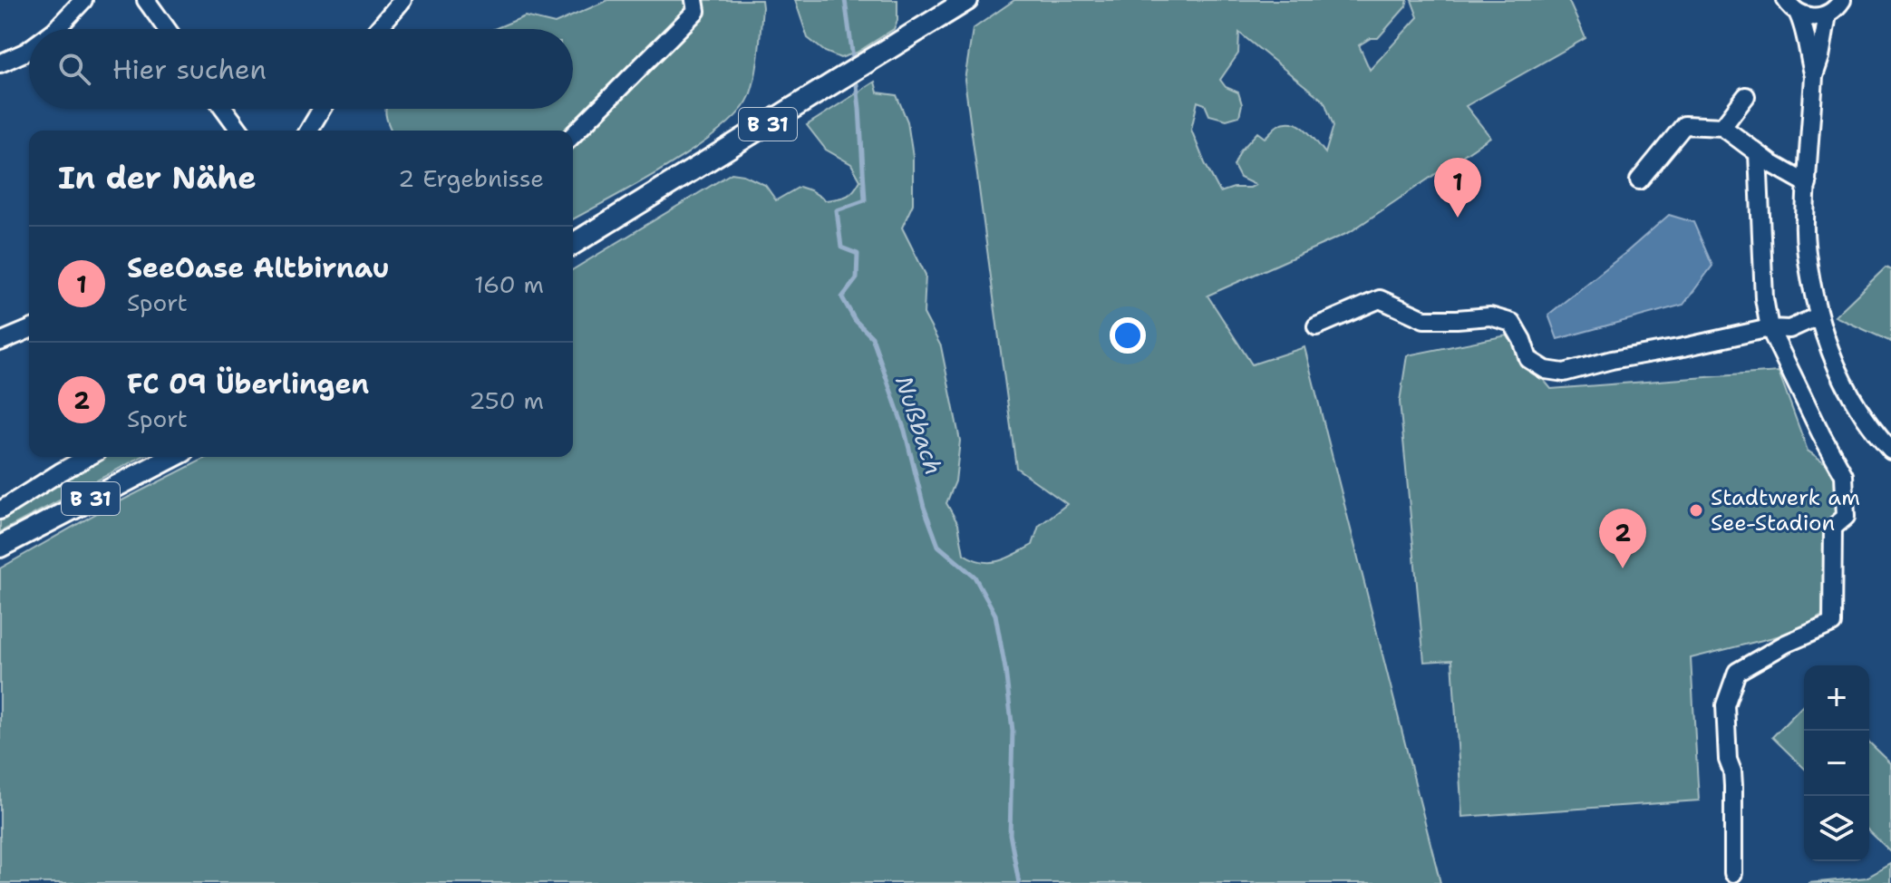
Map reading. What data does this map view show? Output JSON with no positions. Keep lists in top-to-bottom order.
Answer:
{
  "streets": {
    "main road": ["B 31"]
  },
  "water": ["Nußbach"],
  "places": ["Stadtwerk am See-Stadion"],
  "page": {
    "search": "Hier suchen",
    "heading": ["In der Nähe", "2 Ergebnisse"],
    "pins": ["1", "2"],
    "list": [
      {
        "mark": "1",
        "name": "SeeOase Altbirnau",
        "note": "Sport",
        "value": "160 m"
      },
      {
        "mark": "2",
        "name": "FC 09 Überlingen",
        "note": "Sport",
        "value": "250 m"
      }
    ],
    "map_buttons": ["+", "−"]
  }
}
